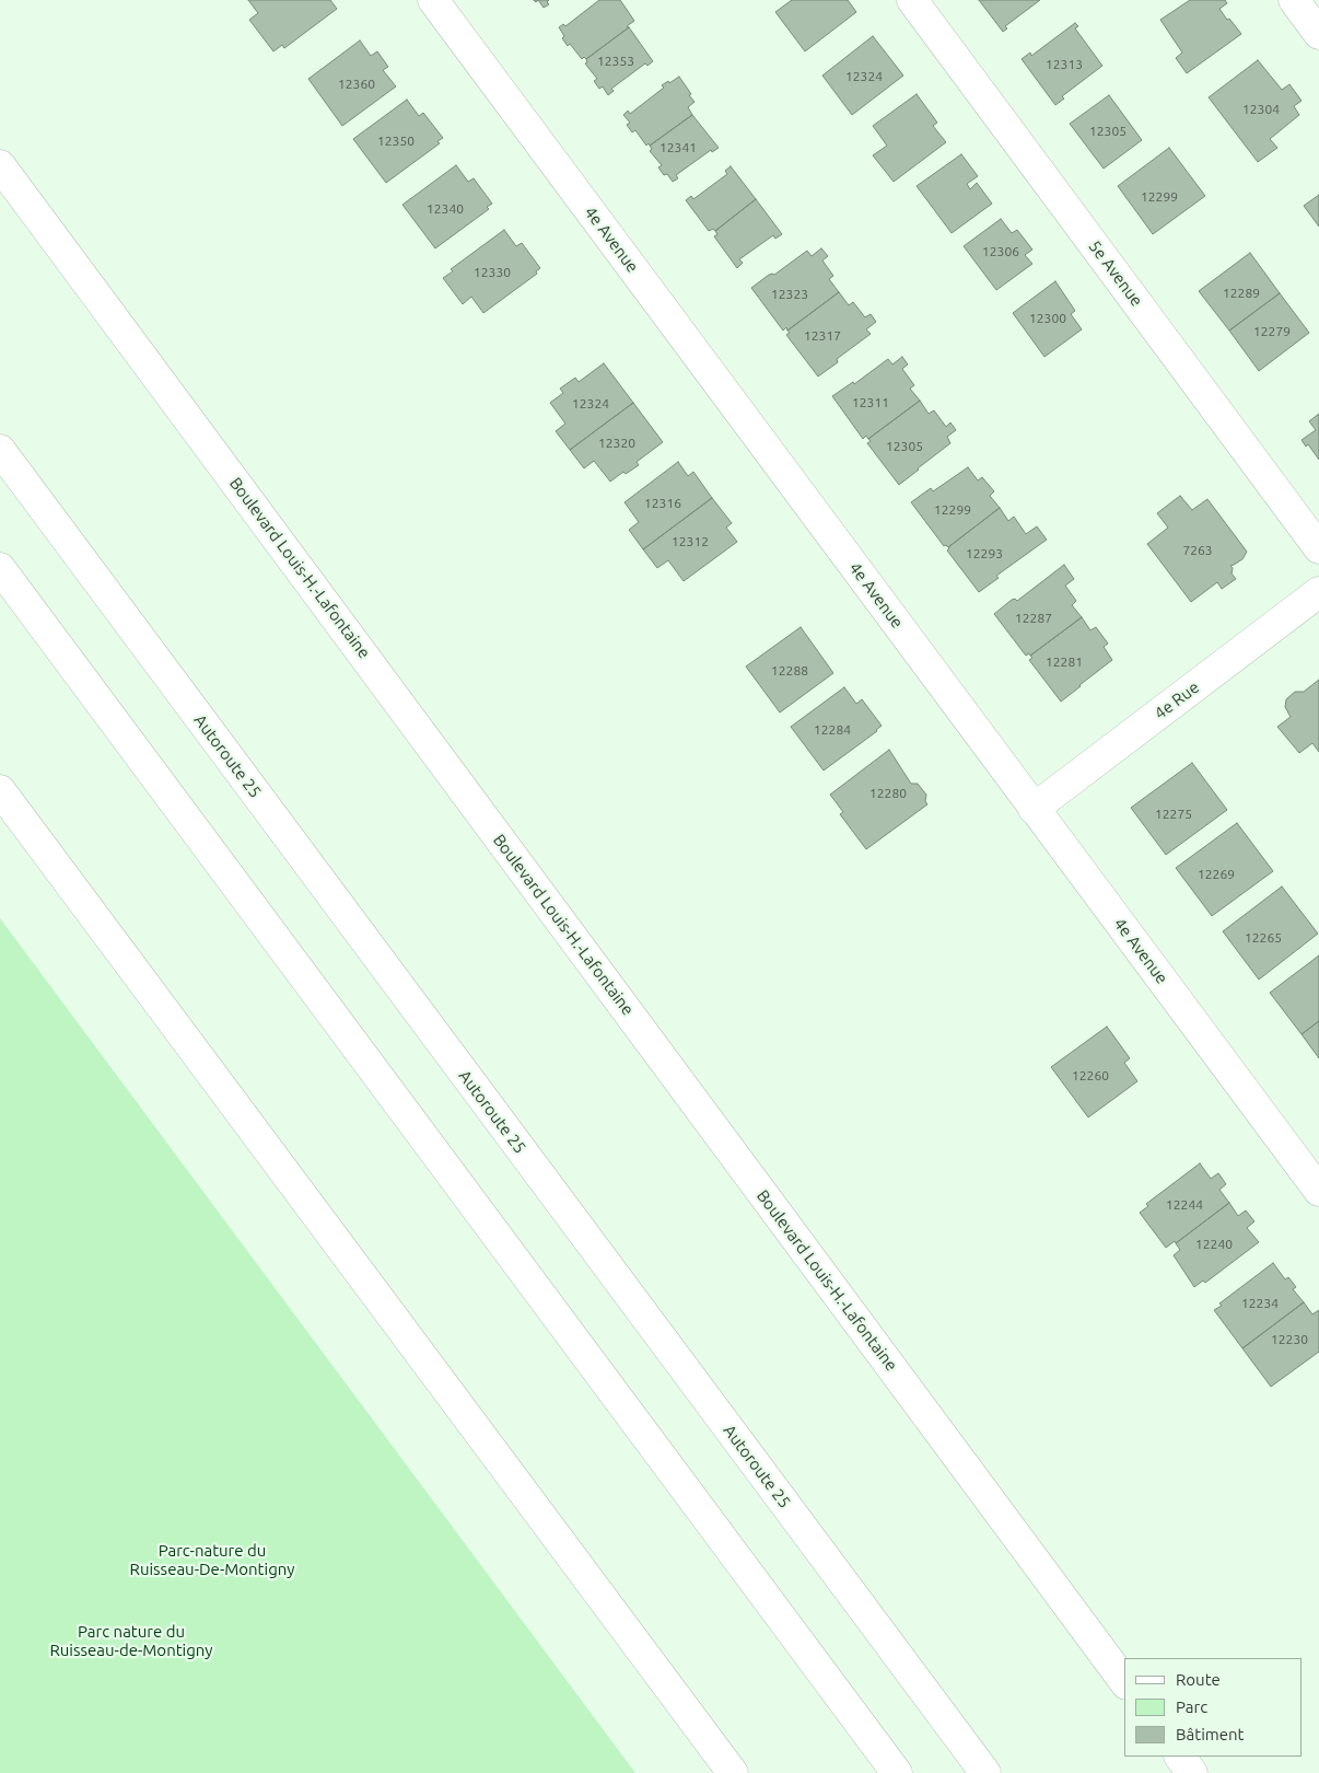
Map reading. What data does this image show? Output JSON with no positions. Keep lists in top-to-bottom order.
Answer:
{
  "streets": {
    "main road": [
      "4e Avenue",
      "5e Avenue",
      "Boulevard Louis-H.-Lafontaine",
      "4e Rue",
      "Autoroute 25"
    ]
  },
  "crossings": [
    ["4e Avenue", "4e Rue"]
  ],
  "parks": ["Parc-nature du Ruisseau-De-Montigny", "Parc nature du Ruisseau-de-Montigny"],
  "house_numbers": [
    "12353",
    "12313",
    "12324",
    "12360",
    "12304",
    "12305",
    "12350",
    "12341",
    "12299",
    "12340",
    "12306",
    "12330",
    "12289",
    "12323",
    "12300",
    "12279",
    "12317",
    "12311",
    "12324",
    "12320",
    "12305",
    "12316",
    "12299",
    "12312",
    "7263",
    "12293",
    "12287",
    "12281",
    "12288",
    "12284",
    "12280",
    "12275",
    "12269",
    "12265",
    "12260",
    "12244",
    "12240",
    "12234",
    "12230"
  ],
  "legend": ["Route", "Parc", "Bâtiment"]
}
